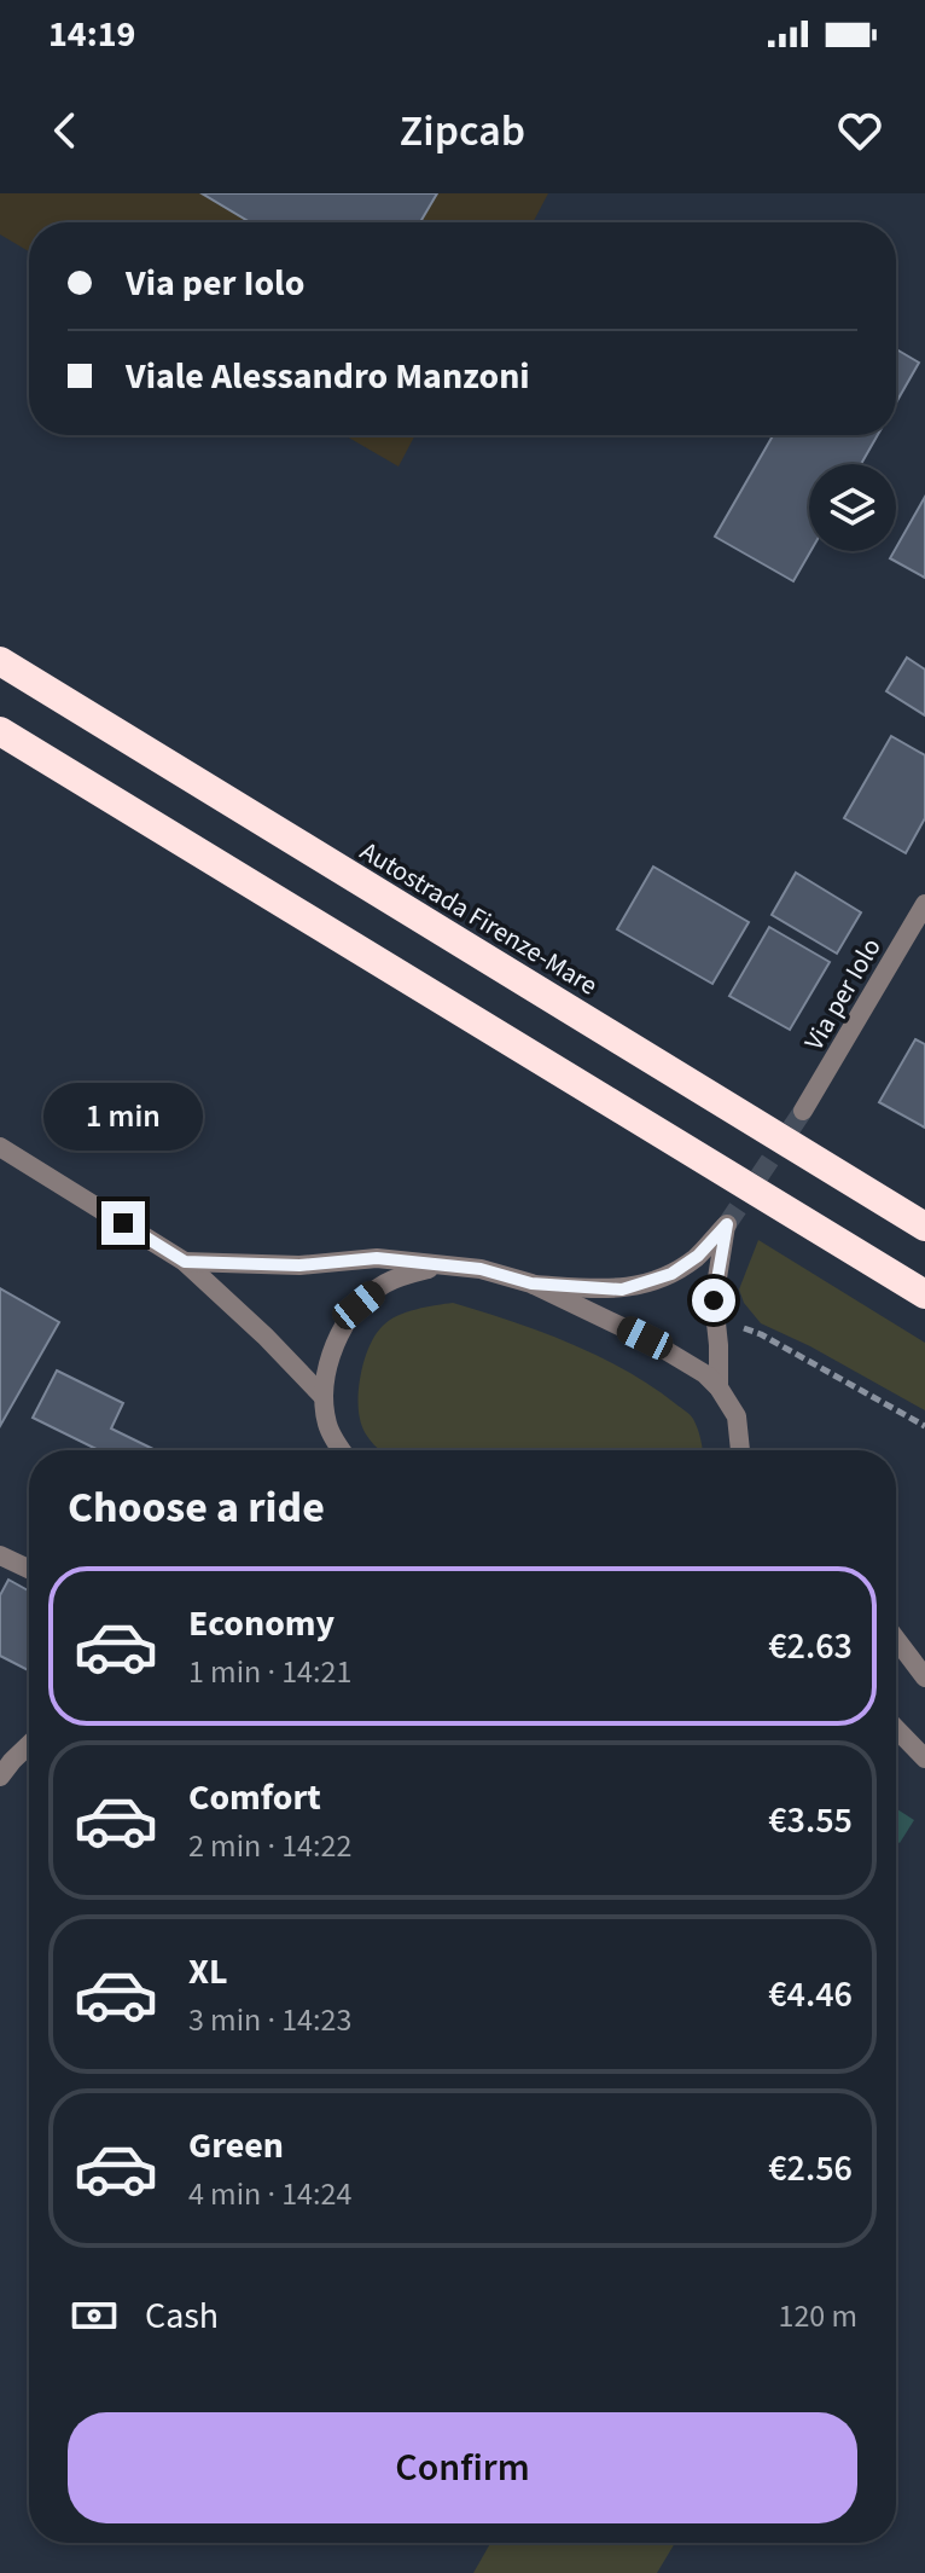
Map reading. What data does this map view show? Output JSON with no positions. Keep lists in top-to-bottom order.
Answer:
{
  "streets": {
    "highway": ["Autostrada Firenze-Mare"],
    "street": ["Via per Iolo"]
  },
  "page": {
    "status": "14:19",
    "header": "Zipcab",
    "banner": ["Via per Iolo", "Viale Alessandro Manzoni"],
    "bubble": "1 min",
    "heading": "Choose a ride",
    "list": [
      {
        "name": "Economy",
        "note": "1 min · 14:21",
        "value": "€2.63"
      },
      {
        "name": "Comfort",
        "note": "2 min · 14:22",
        "value": "€3.55"
      },
      {
        "name": "XL",
        "note": "3 min · 14:23",
        "value": "€4.46"
      },
      {
        "name": "Green",
        "note": "4 min · 14:24",
        "value": "€2.56"
      }
    ],
    "pay": ["Cash", "120 m"],
    "buttons": "Confirm"
  }
}
